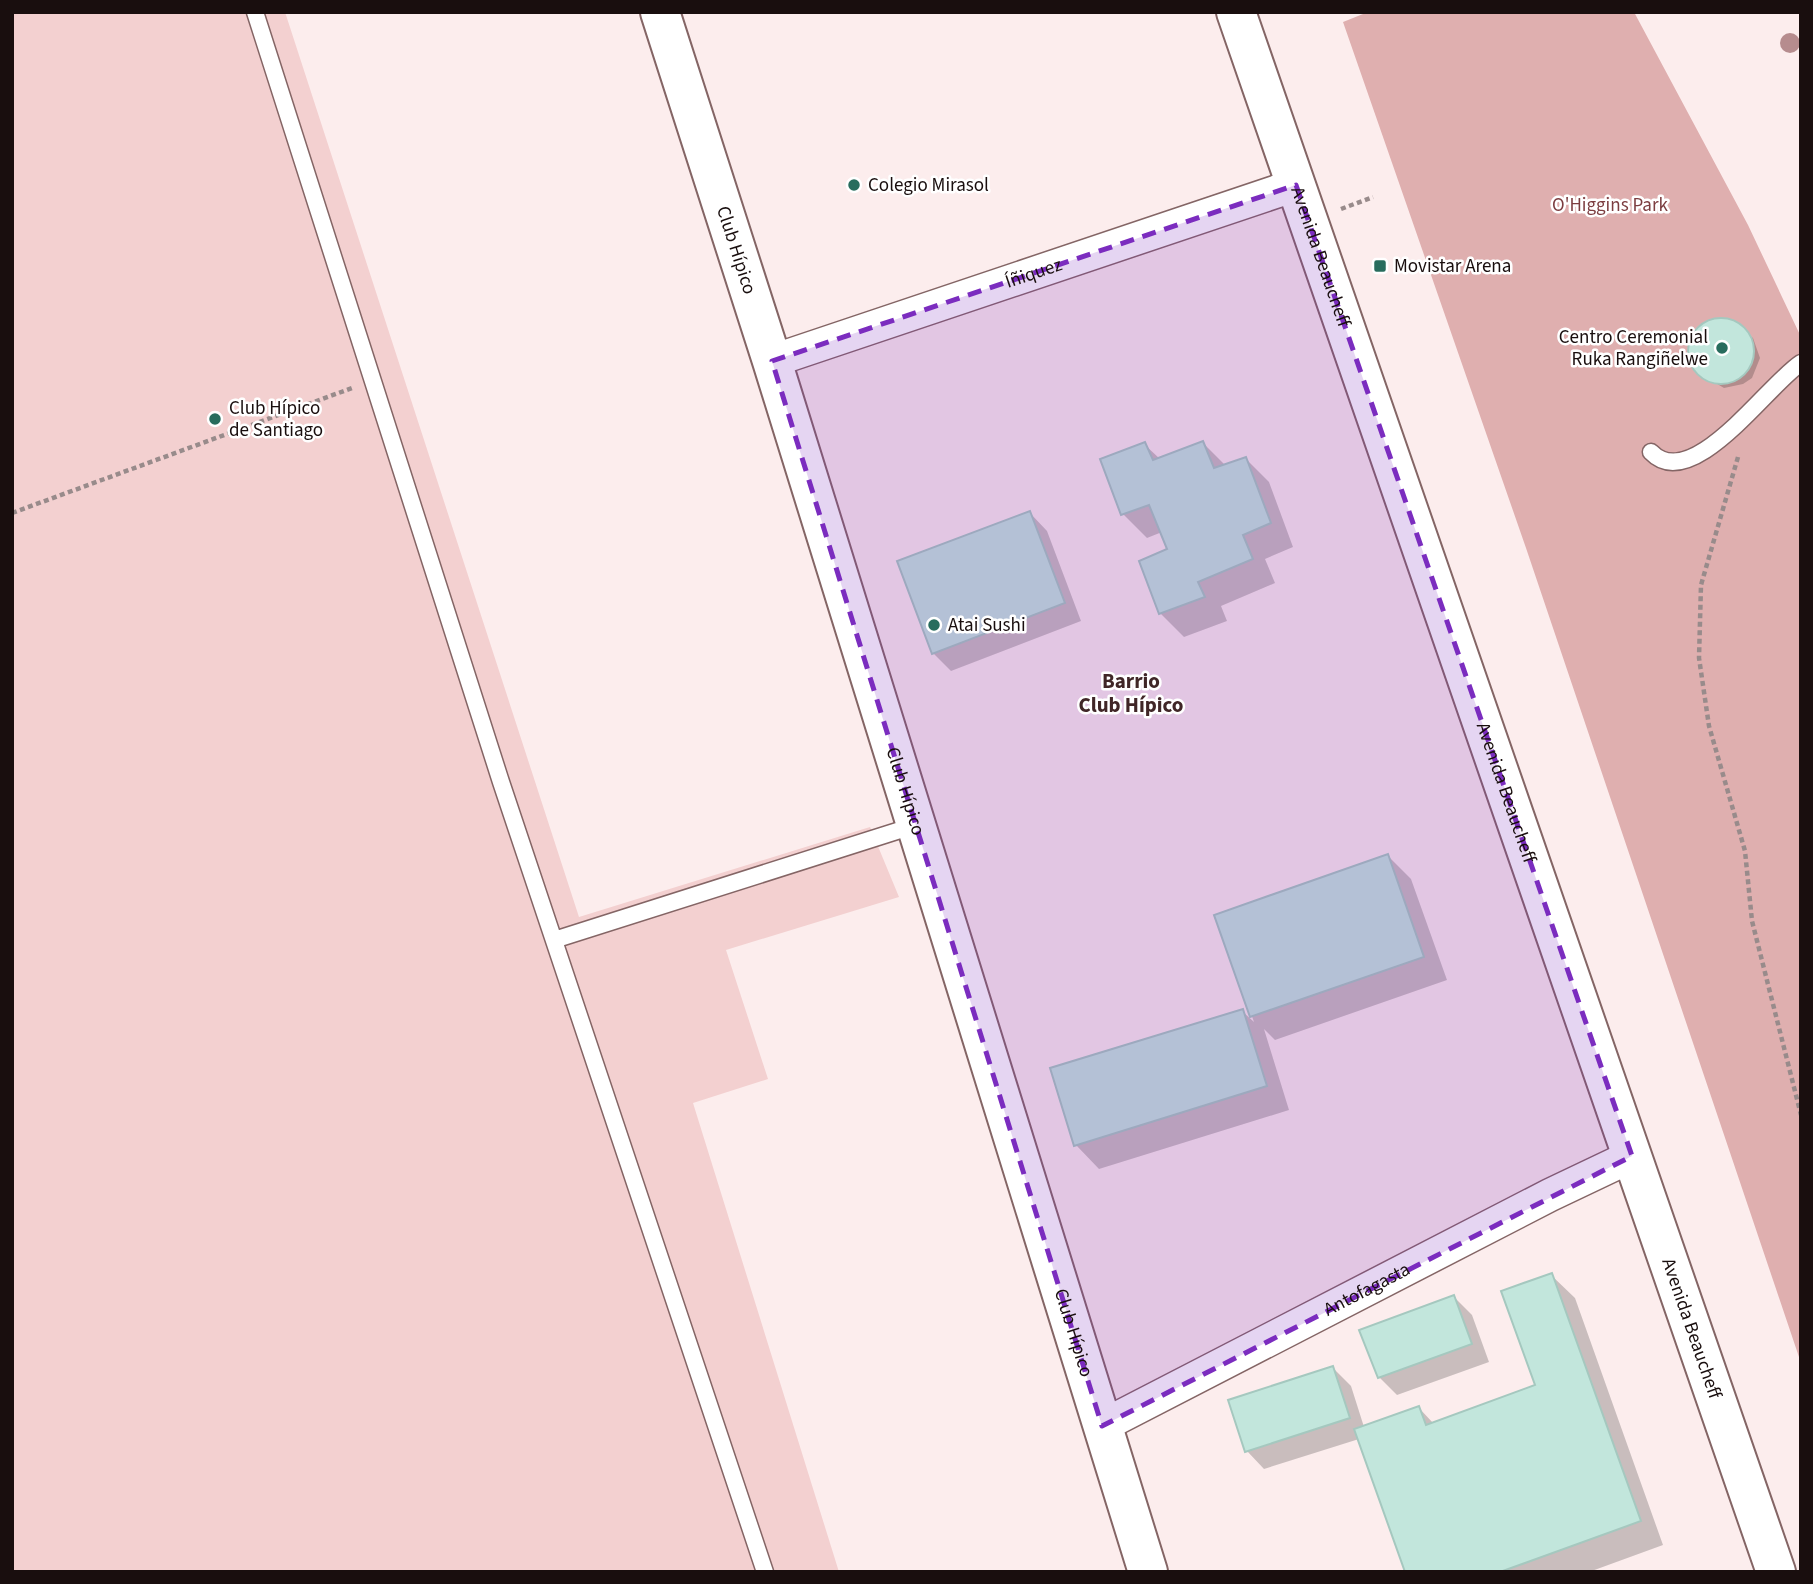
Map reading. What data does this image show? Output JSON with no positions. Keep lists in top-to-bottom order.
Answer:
{
  "streets": {
    "main road": ["Club Hípico", "Avenida Beaucheff"],
    "street": ["Íñiquez", "Antofagasta"]
  },
  "crossings": [
    ["Club Hípico", "Íñiquez"],
    ["Club Hípico", "Antofagasta"],
    ["Avenida Beaucheff", "Íñiquez"],
    ["Avenida Beaucheff", "Antofagasta"]
  ],
  "districts": ["Barrio Club Hípico"],
  "parks": ["O'Higgins Park"],
  "places": {
    "other": [
      "Colegio Mirasol",
      "Centro Ceremonial Ruka Rangiñelwe",
      "Club Hípico de Santiago",
      "Atai Sushi"
    ],
    "transit": ["Movistar Arena"]
  }
}
